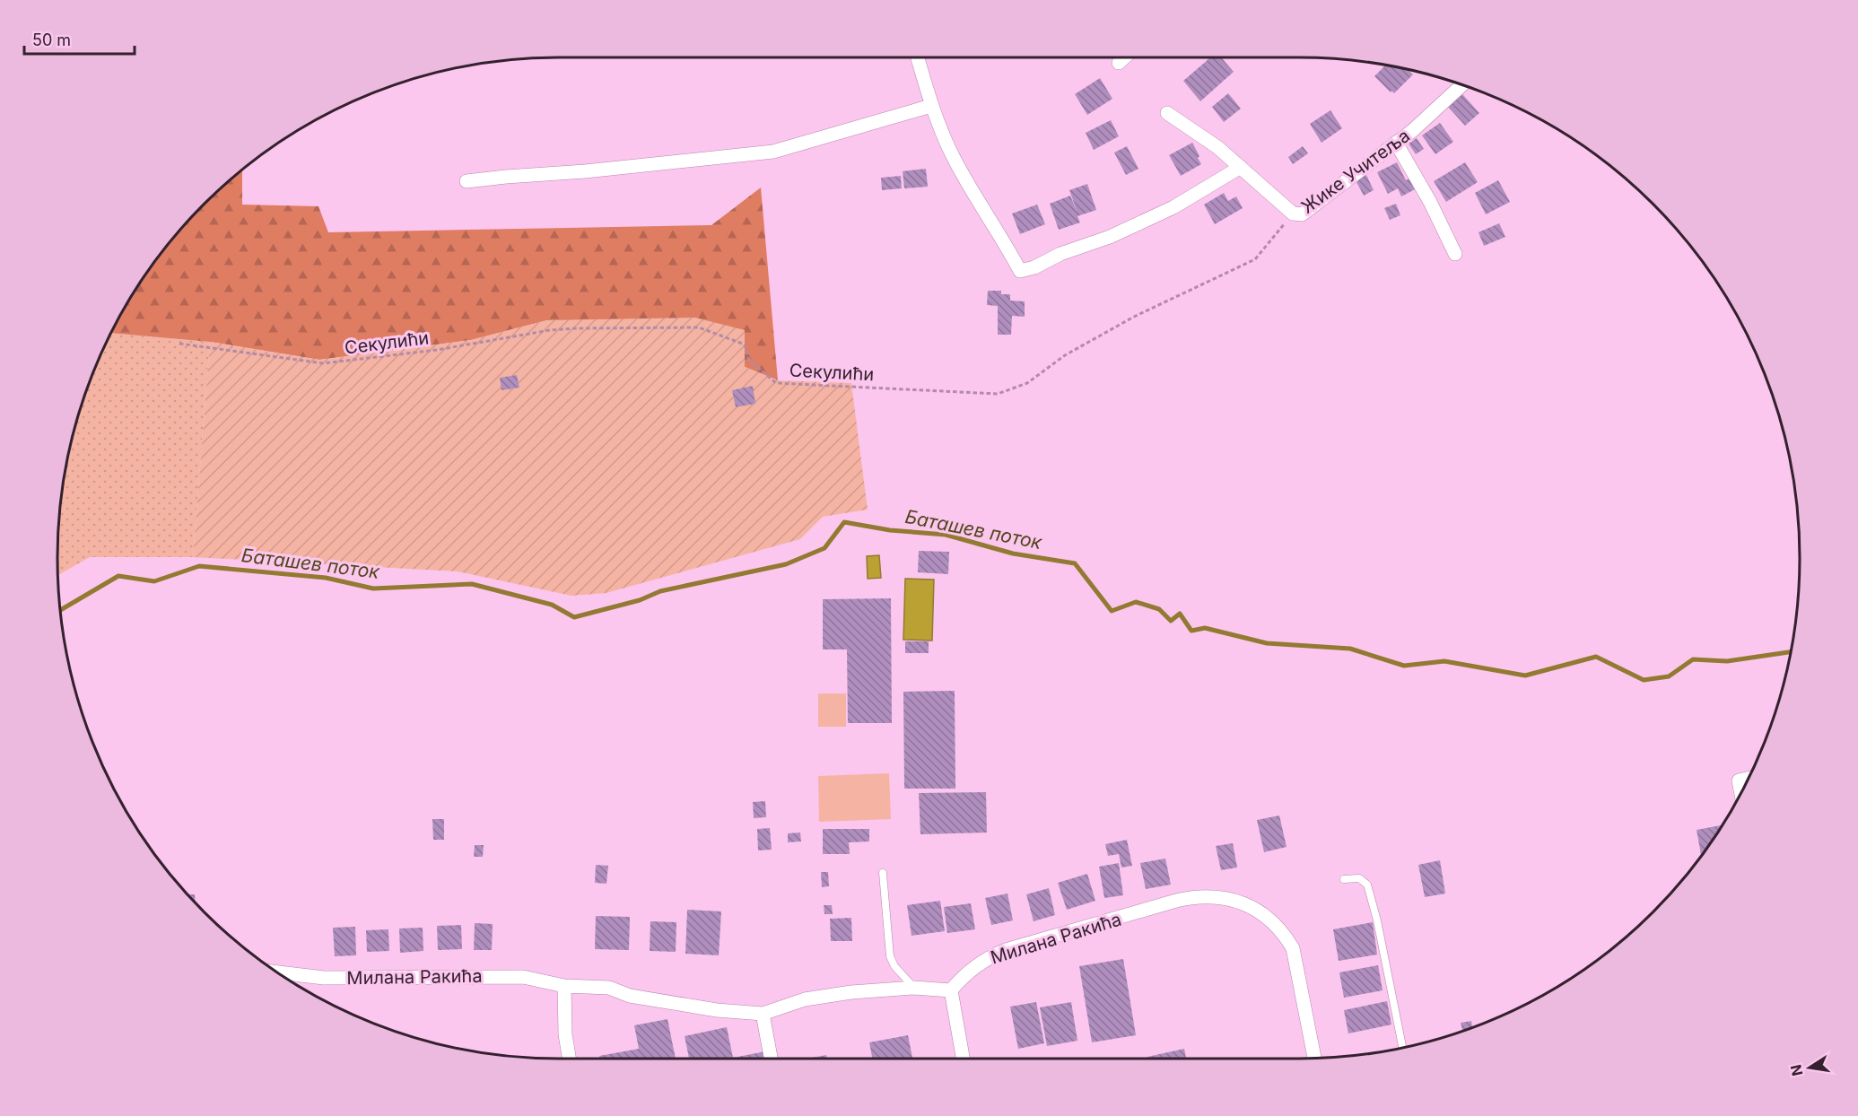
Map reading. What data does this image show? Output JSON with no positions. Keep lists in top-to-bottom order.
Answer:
{
  "streets": {
    "street": ["Жике Учитеља", "Милана Ракића"],
    "path": ["Секулићи"]
  },
  "crossings": [
    ["Жике Учитеља", "Секулићи"]
  ],
  "water": ["Баташев поток"],
  "scale_bar": "50 m",
  "north": "left"
}
